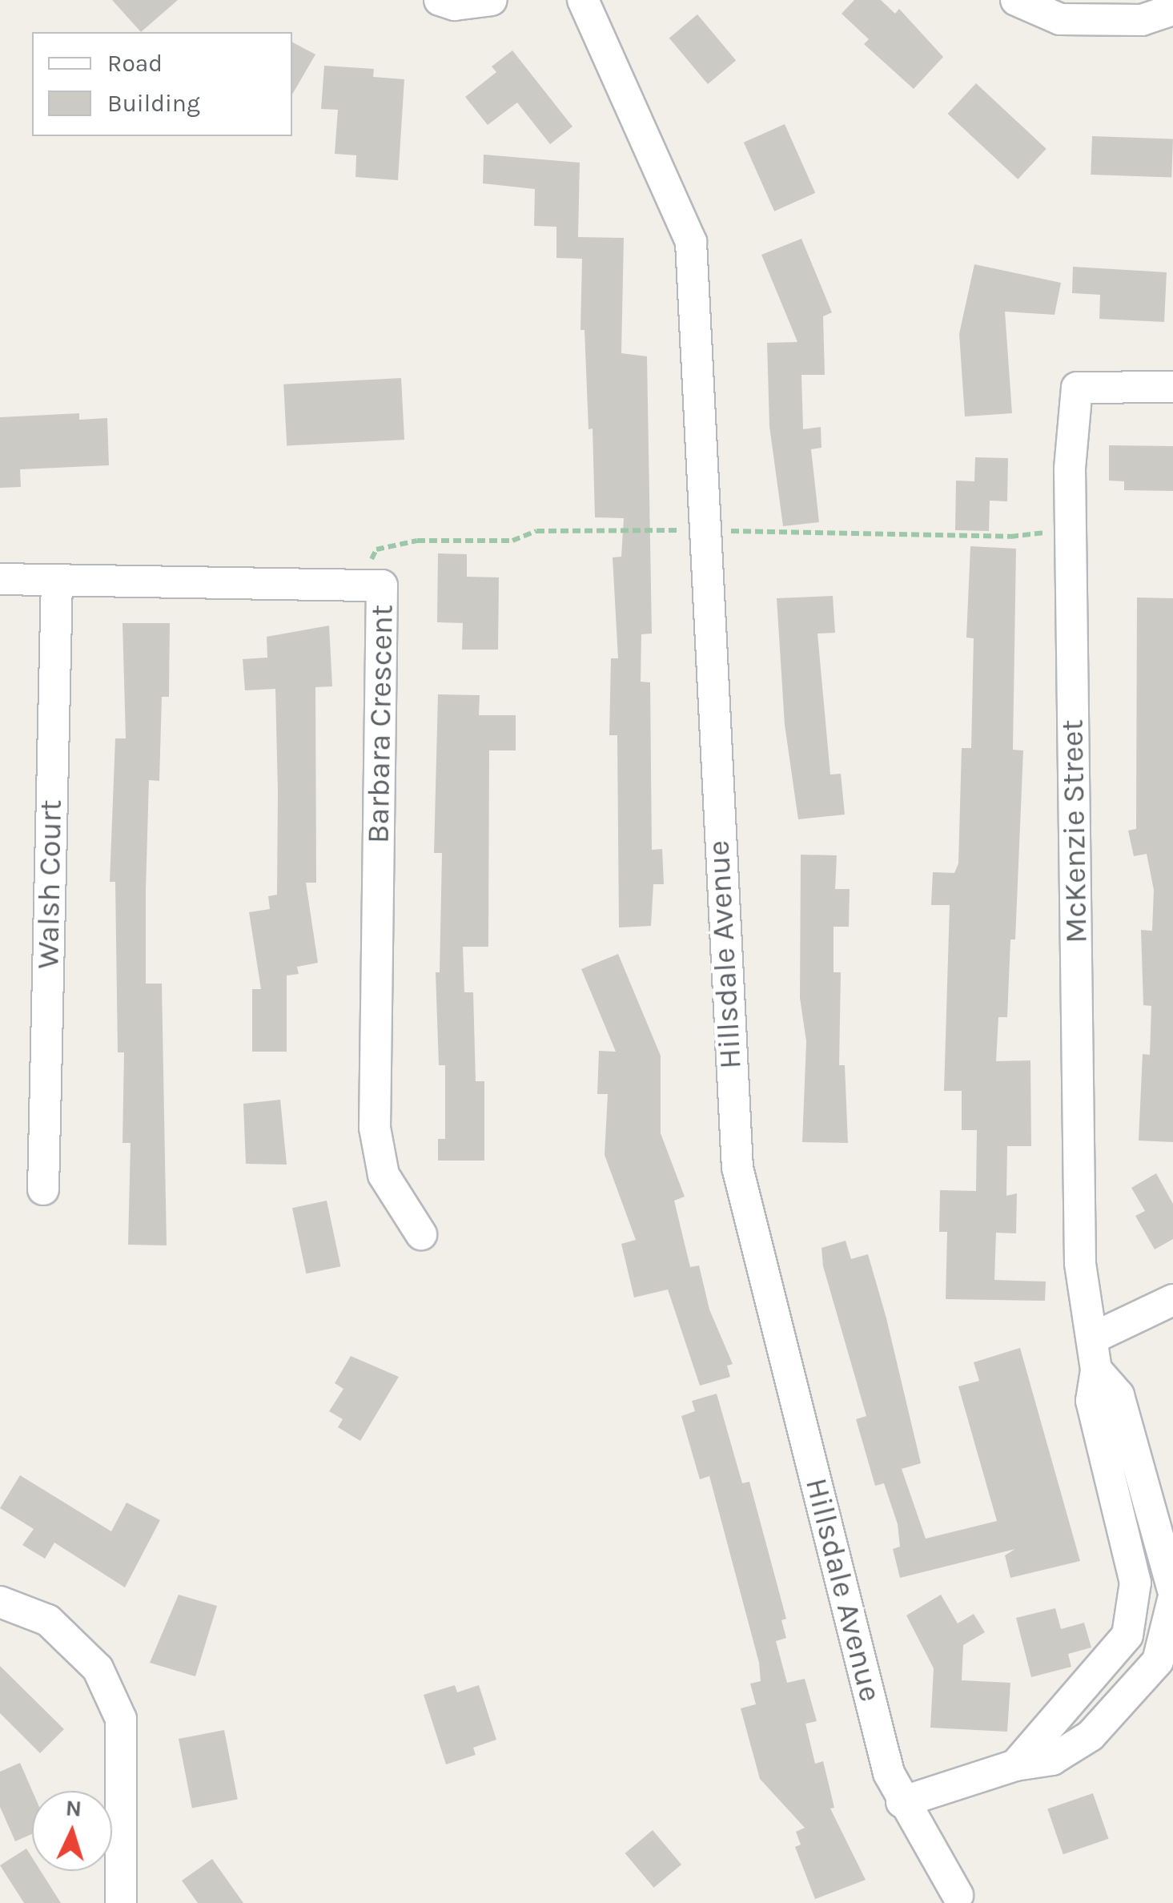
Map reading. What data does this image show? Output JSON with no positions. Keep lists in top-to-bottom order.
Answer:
{
  "streets": {
    "street": [
      "Barbara Crescent",
      "McKenzie Street",
      "Walsh Court",
      "Hillsdale Avenue"
    ]
  },
  "crossings": [
    ["Barbara Crescent", "Walsh Court"]
  ],
  "legend": ["Road", "Building"],
  "north": "top"
}
